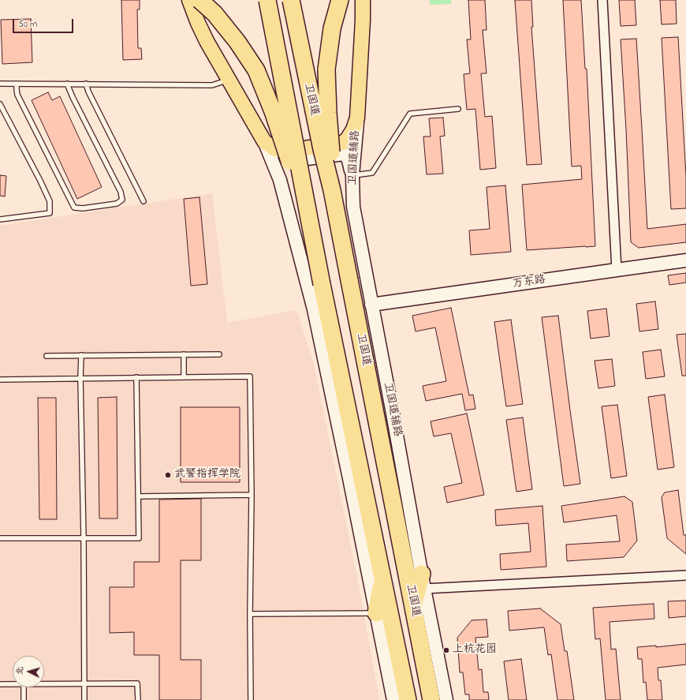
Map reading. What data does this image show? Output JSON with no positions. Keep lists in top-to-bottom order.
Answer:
{
  "streets": {
    "highway": ["卫国道"],
    "main road": ["卫国道辅路", "万东路"]
  },
  "crossings": [
    ["卫国道辅路", "万东路"]
  ],
  "places": ["武警指挥学院", "上杭花园"],
  "scale_bar": "50 m",
  "north": "left"
}
